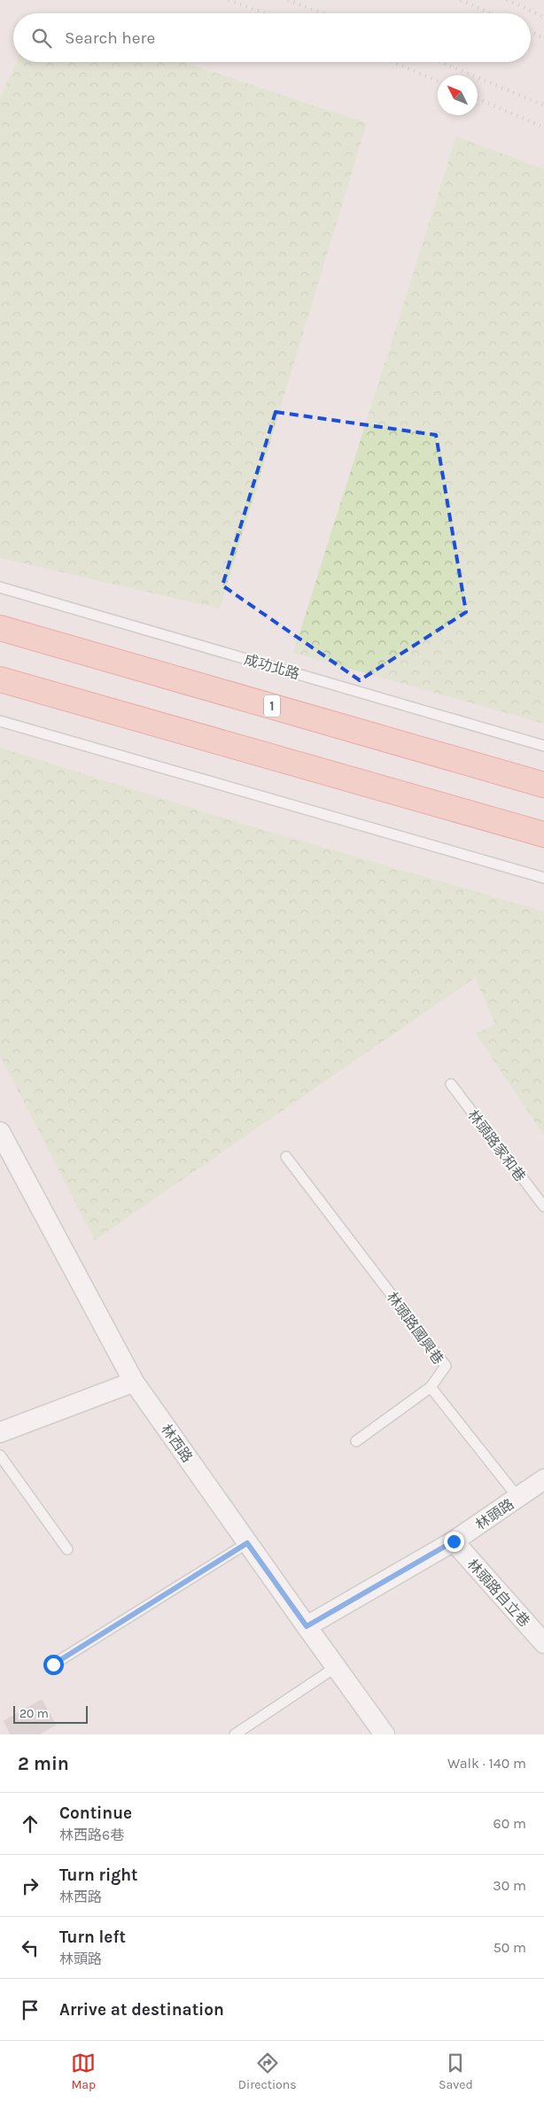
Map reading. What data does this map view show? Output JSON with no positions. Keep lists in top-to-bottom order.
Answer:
{
  "streets": {
    "main road": ["1"],
    "street": ["林西路", "林頭路", "林頭路自立巷"],
    "lane": ["成功北路", "林頭路家和巷", "林頭路國興巷"]
  },
  "crossings": [
    ["林頭路國興巷", "林頭路"],
    ["林西路", "林頭路"],
    ["林頭路", "林頭路自立巷"]
  ],
  "scale_bar": "20 m",
  "north": "top left",
  "page": {
    "search": "Search here",
    "scale": "20 m",
    "heading": ["2 min", "Walk · 140 m"],
    "list": [
      ["Continue", "林西路6巷", "60 m"],
      ["Turn right", "林西路", "30 m"],
      ["Turn left", "林頭路", "50 m"],
      "Arrive at destination"
    ],
    "nav": ["Map", "Directions", "Saved"]
  }
}
